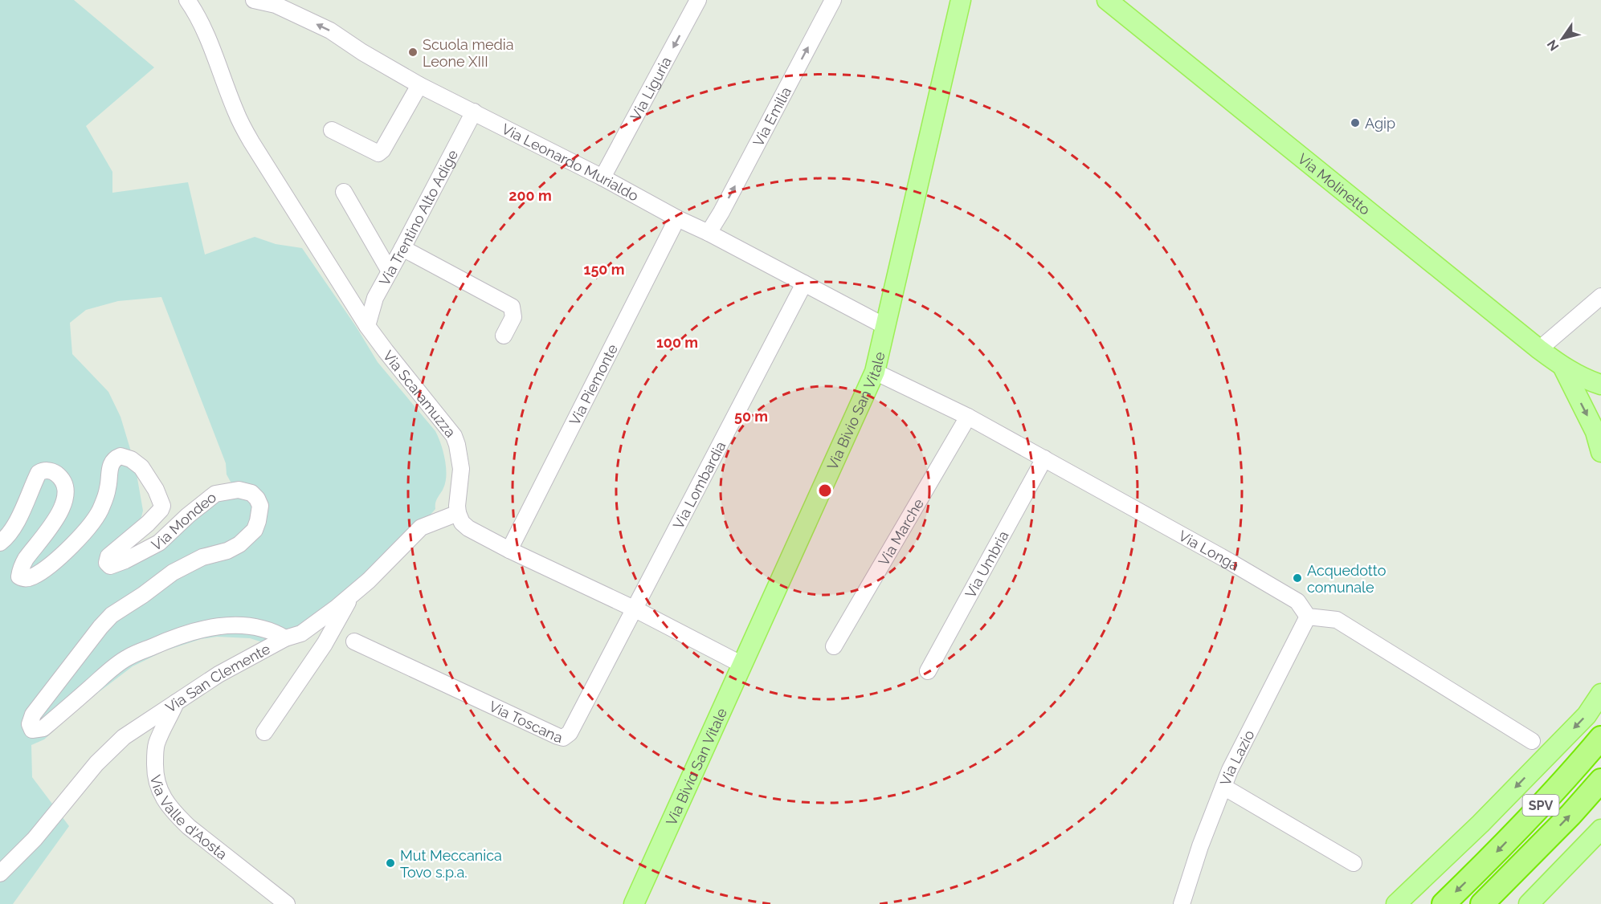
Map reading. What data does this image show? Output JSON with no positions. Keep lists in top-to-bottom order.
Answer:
{
  "streets": {
    "highway": ["SPV"],
    "main road": ["Via Molinetto", "Via Bivio San Vitale"],
    "street": [
      "Via Liguria",
      "Via Emilia",
      "Via Leonardo Murialdo",
      "Via Trentino Alto Adige",
      "Via Piemonte",
      "Via Scaramuzza",
      "Via Lombardia",
      "Via Mondeo",
      "Via Marche",
      "Via Longa",
      "Via Umbria",
      "Via San Clemente",
      "Via Toscana",
      "Via Lazio",
      "Via Valle d'Aosta"
    ]
  },
  "crossings": [
    ["Via Liguria", "Via Leonardo Murialdo"],
    ["Via Emilia", "Via Leonardo Murialdo"],
    ["Via Leonardo Murialdo", "Via Trentino Alto Adige"],
    ["Via Leonardo Murialdo", "Via Piemonte"],
    ["Via Leonardo Murialdo", "Via Bivio San Vitale"],
    ["Via Leonardo Murialdo", "Via Lombardia"],
    ["Via Trentino Alto Adige", "Via Scaramuzza"],
    ["Via Scaramuzza", "Via San Clemente"],
    ["Via Bivio San Vitale", "Via Longa"],
    ["Via Lombardia", "Via Toscana"],
    ["Via Mondeo", "Via San Clemente"],
    ["Via Marche", "Via Longa"],
    ["Via Longa", "Via Umbria"],
    ["Via Longa", "Via Lazio"],
    ["Via San Clemente", "Via Valle d'Aosta"]
  ],
  "one_way": ["Via Liguria", "Via Emilia"],
  "places": [
    "Scuola media Leone XIII",
    "Agip",
    "Acquedotto comunale",
    "Mut Meccanica Tovo s.p.a."
  ],
  "north": "bottom left",
  "rings": [
    "200 m",
    "150 m",
    "100 m",
    "50 m"
  ]
}
